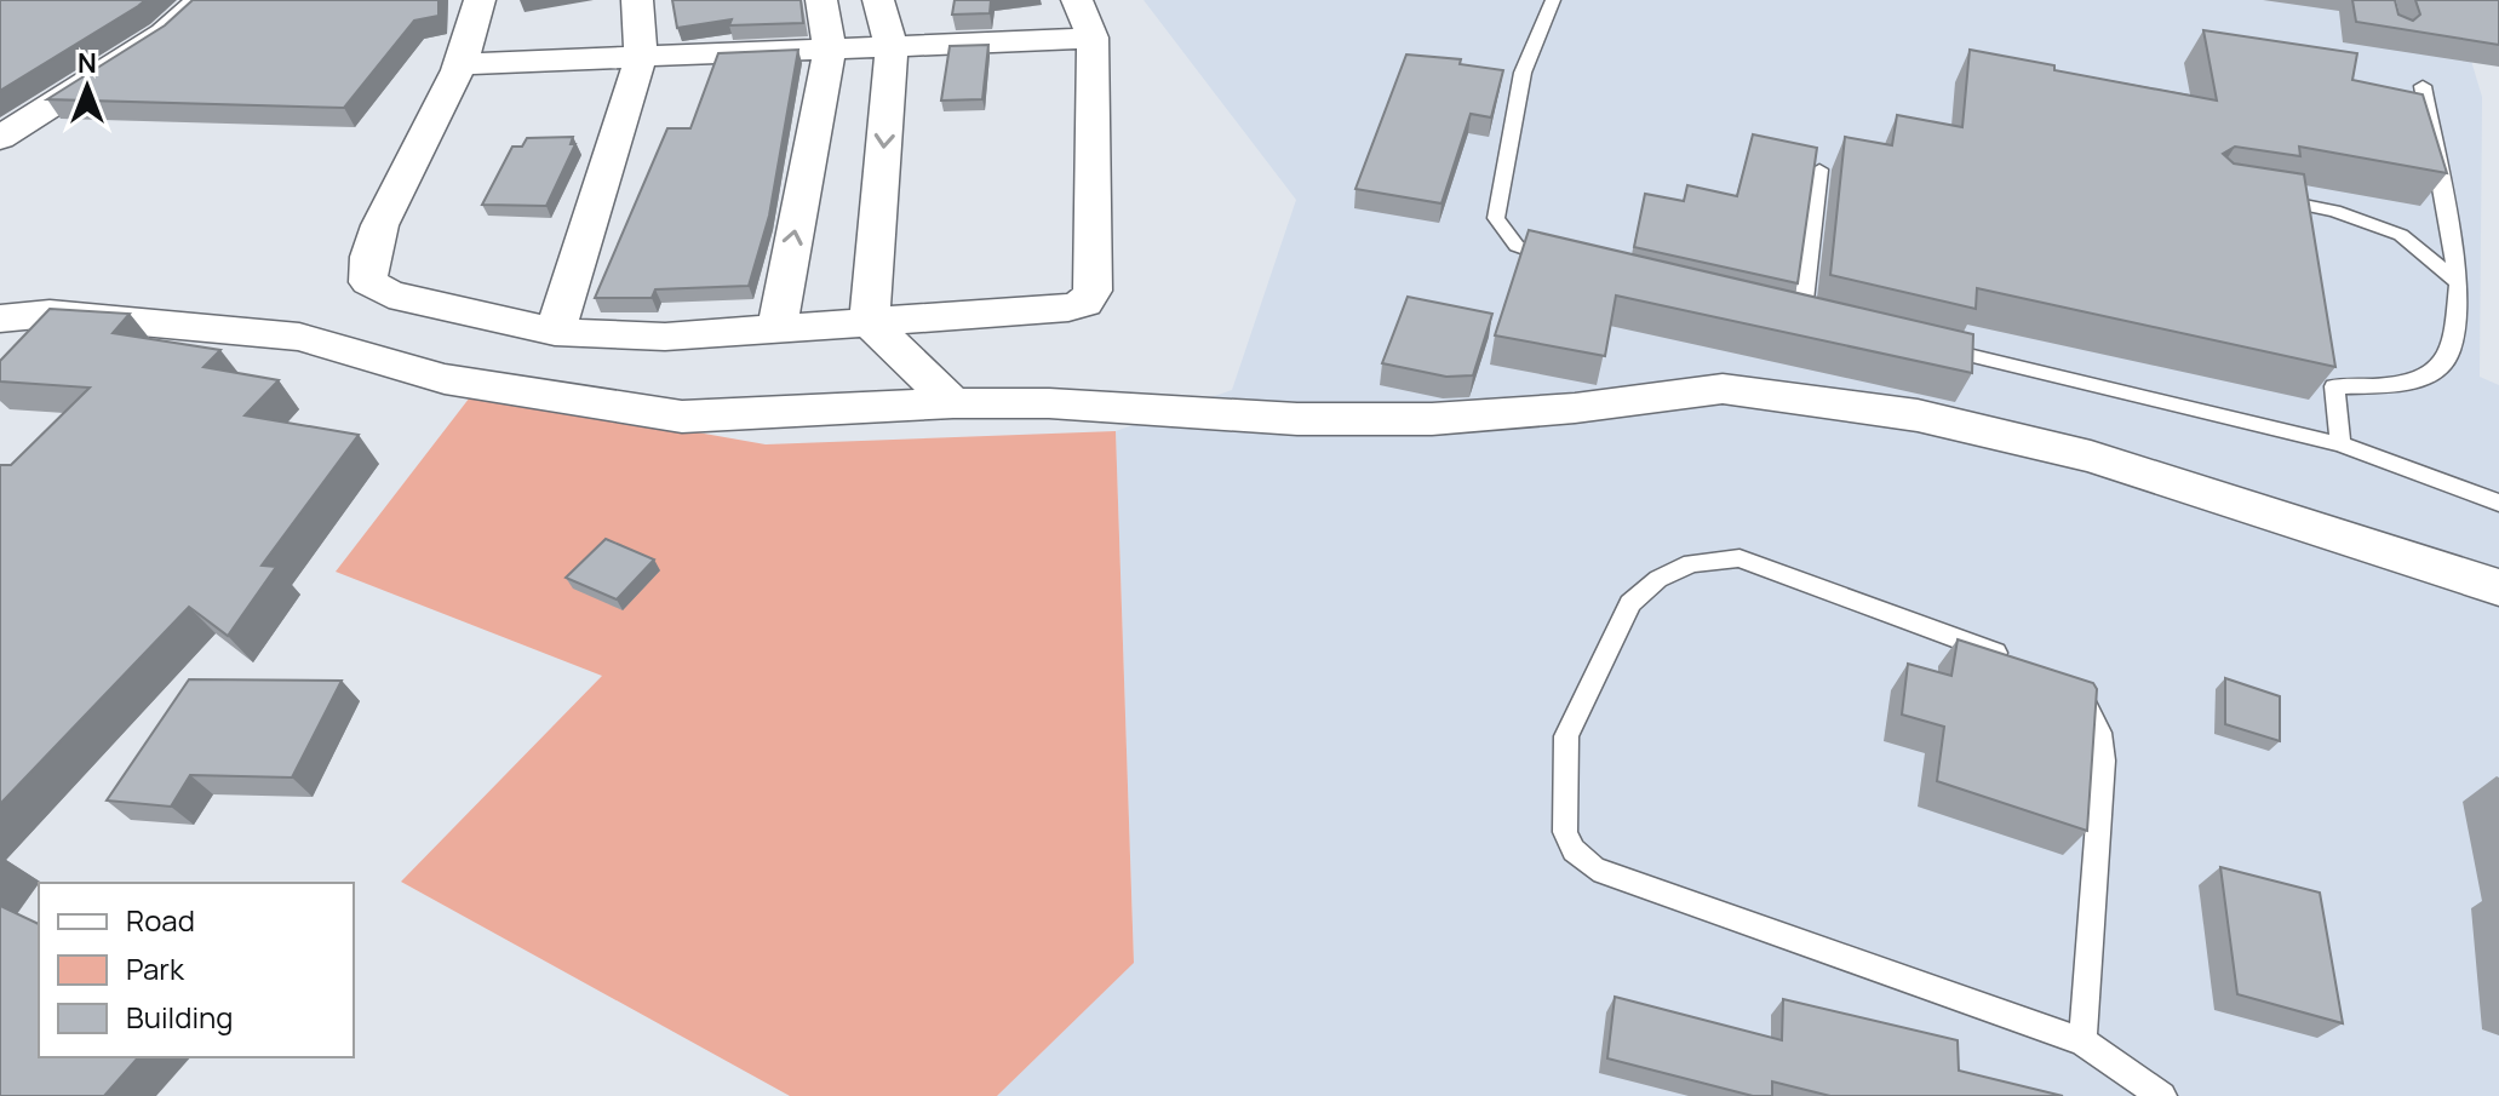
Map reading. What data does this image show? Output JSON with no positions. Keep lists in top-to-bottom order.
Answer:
{
  "legend": ["Road", "Park", "Building"],
  "north": "top"
}
